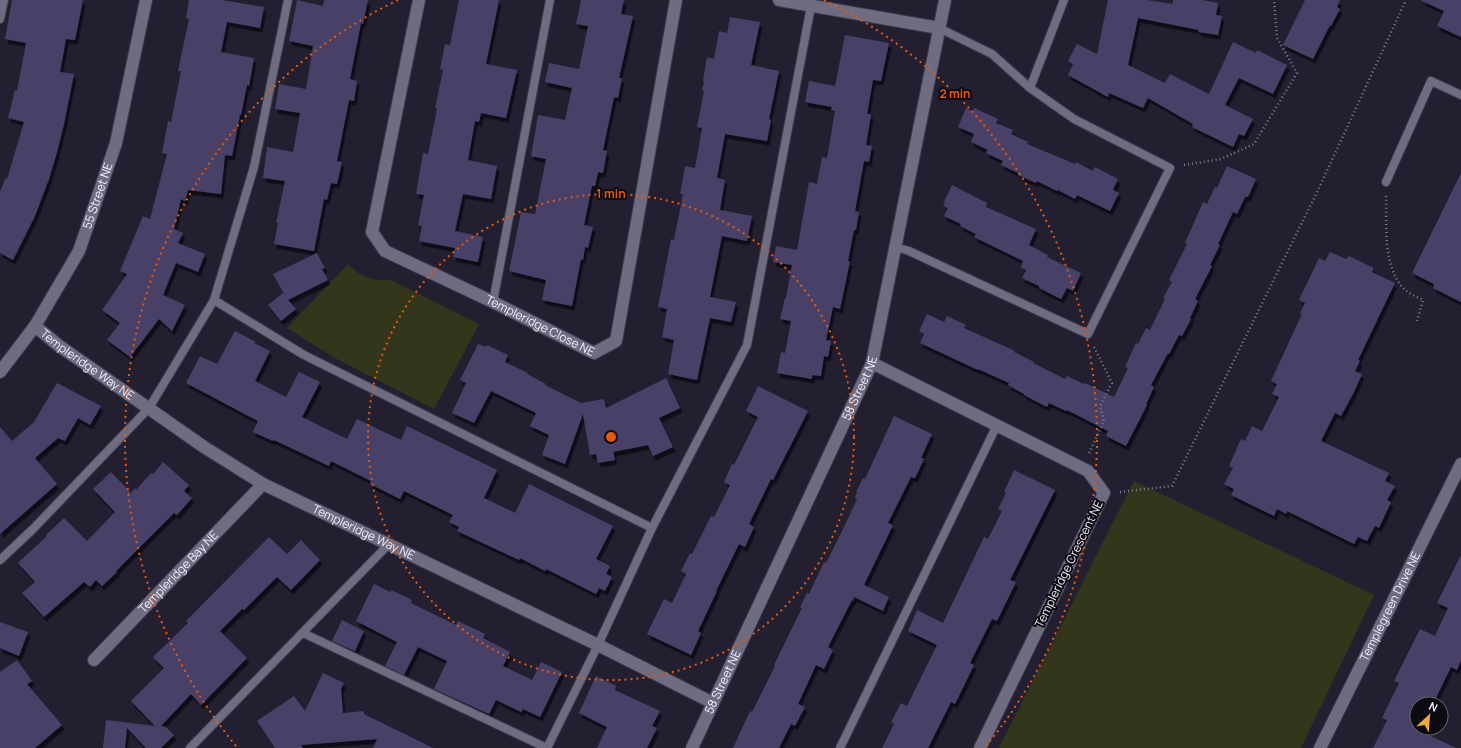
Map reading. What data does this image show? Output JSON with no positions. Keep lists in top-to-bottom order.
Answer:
{
  "streets": {
    "street": [
      "55 Street NE",
      "Templeridge Close NE",
      "Templeridge Way NE",
      "58 Street NE",
      "Templeridge Crescent NE",
      "Templeridge Bay NE",
      "Templegreen Drive NE"
    ]
  },
  "crossings": [
    ["55 Street NE", "Templeridge Way NE"],
    ["Templeridge Way NE", "58 Street NE"],
    ["Templeridge Way NE", "Templeridge Bay NE"],
    ["58 Street NE", "Templeridge Crescent NE"]
  ],
  "north": "top right",
  "rings": ["2 min", "1 min"]
}
